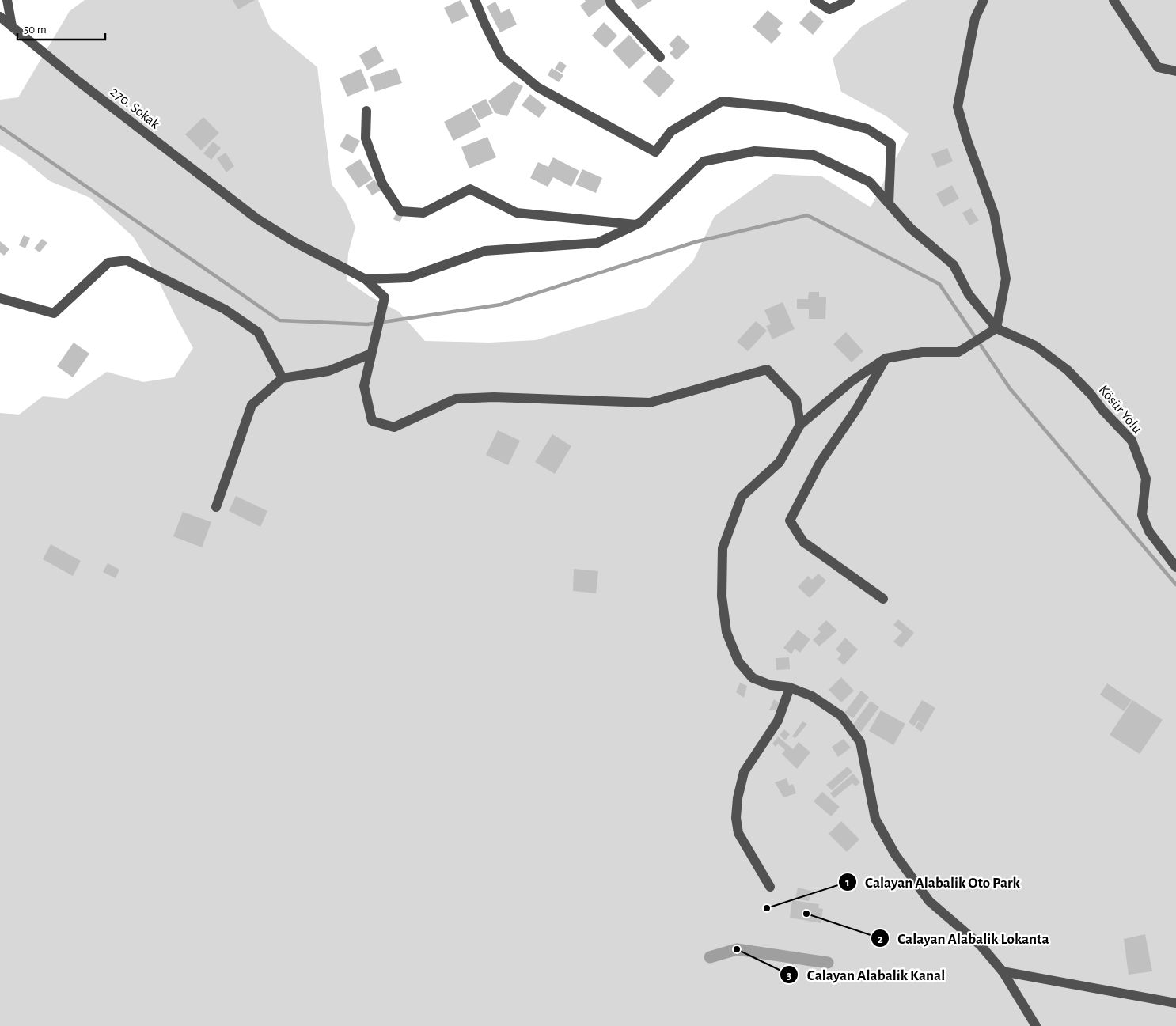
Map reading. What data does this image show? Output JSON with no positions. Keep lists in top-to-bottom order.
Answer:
{
  "streets": {
    "street": ["270. Sokak", "Kösür Yolu"]
  },
  "places": ["Calayan Alabalik Oto Park", "Calayan Alabalik Lokanta", "Calayan Alabalik Kanal"],
  "scale_bar": "50 m"
}
